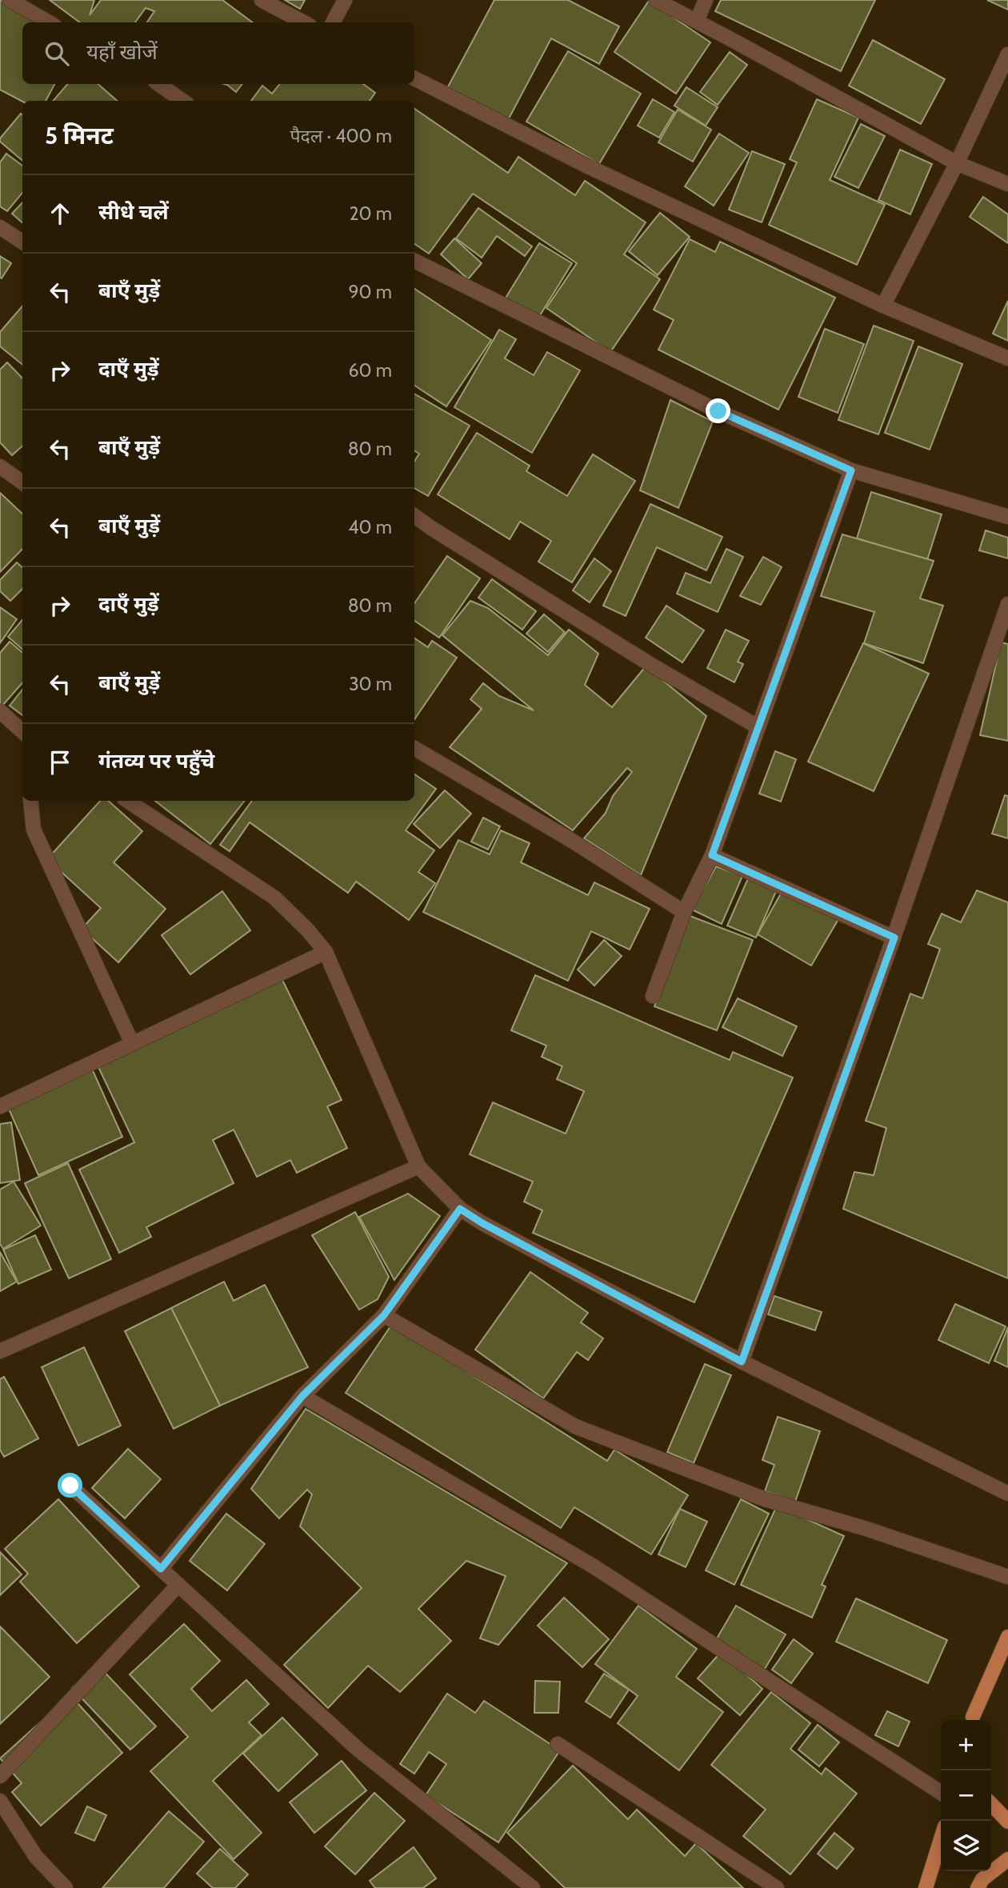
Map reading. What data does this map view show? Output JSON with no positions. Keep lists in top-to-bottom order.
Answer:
{
  "page": {
    "search": "यहाँ खोजें",
    "heading": ["5 मिनट", "पैदल · 400 m"],
    "list": [
      ["सीधे चलें", "20 m"],
      ["बाएँ मुड़ें", "90 m"],
      ["दाएँ मुड़ें", "60 m"],
      ["बाएँ मुड़ें", "80 m"],
      ["बाएँ मुड़ें", "40 m"],
      ["दाएँ मुड़ें", "80 m"],
      ["बाएँ मुड़ें", "30 m"],
      "गंतव्य पर पहुँचे"
    ],
    "map_buttons": ["+", "−"]
  }
}
